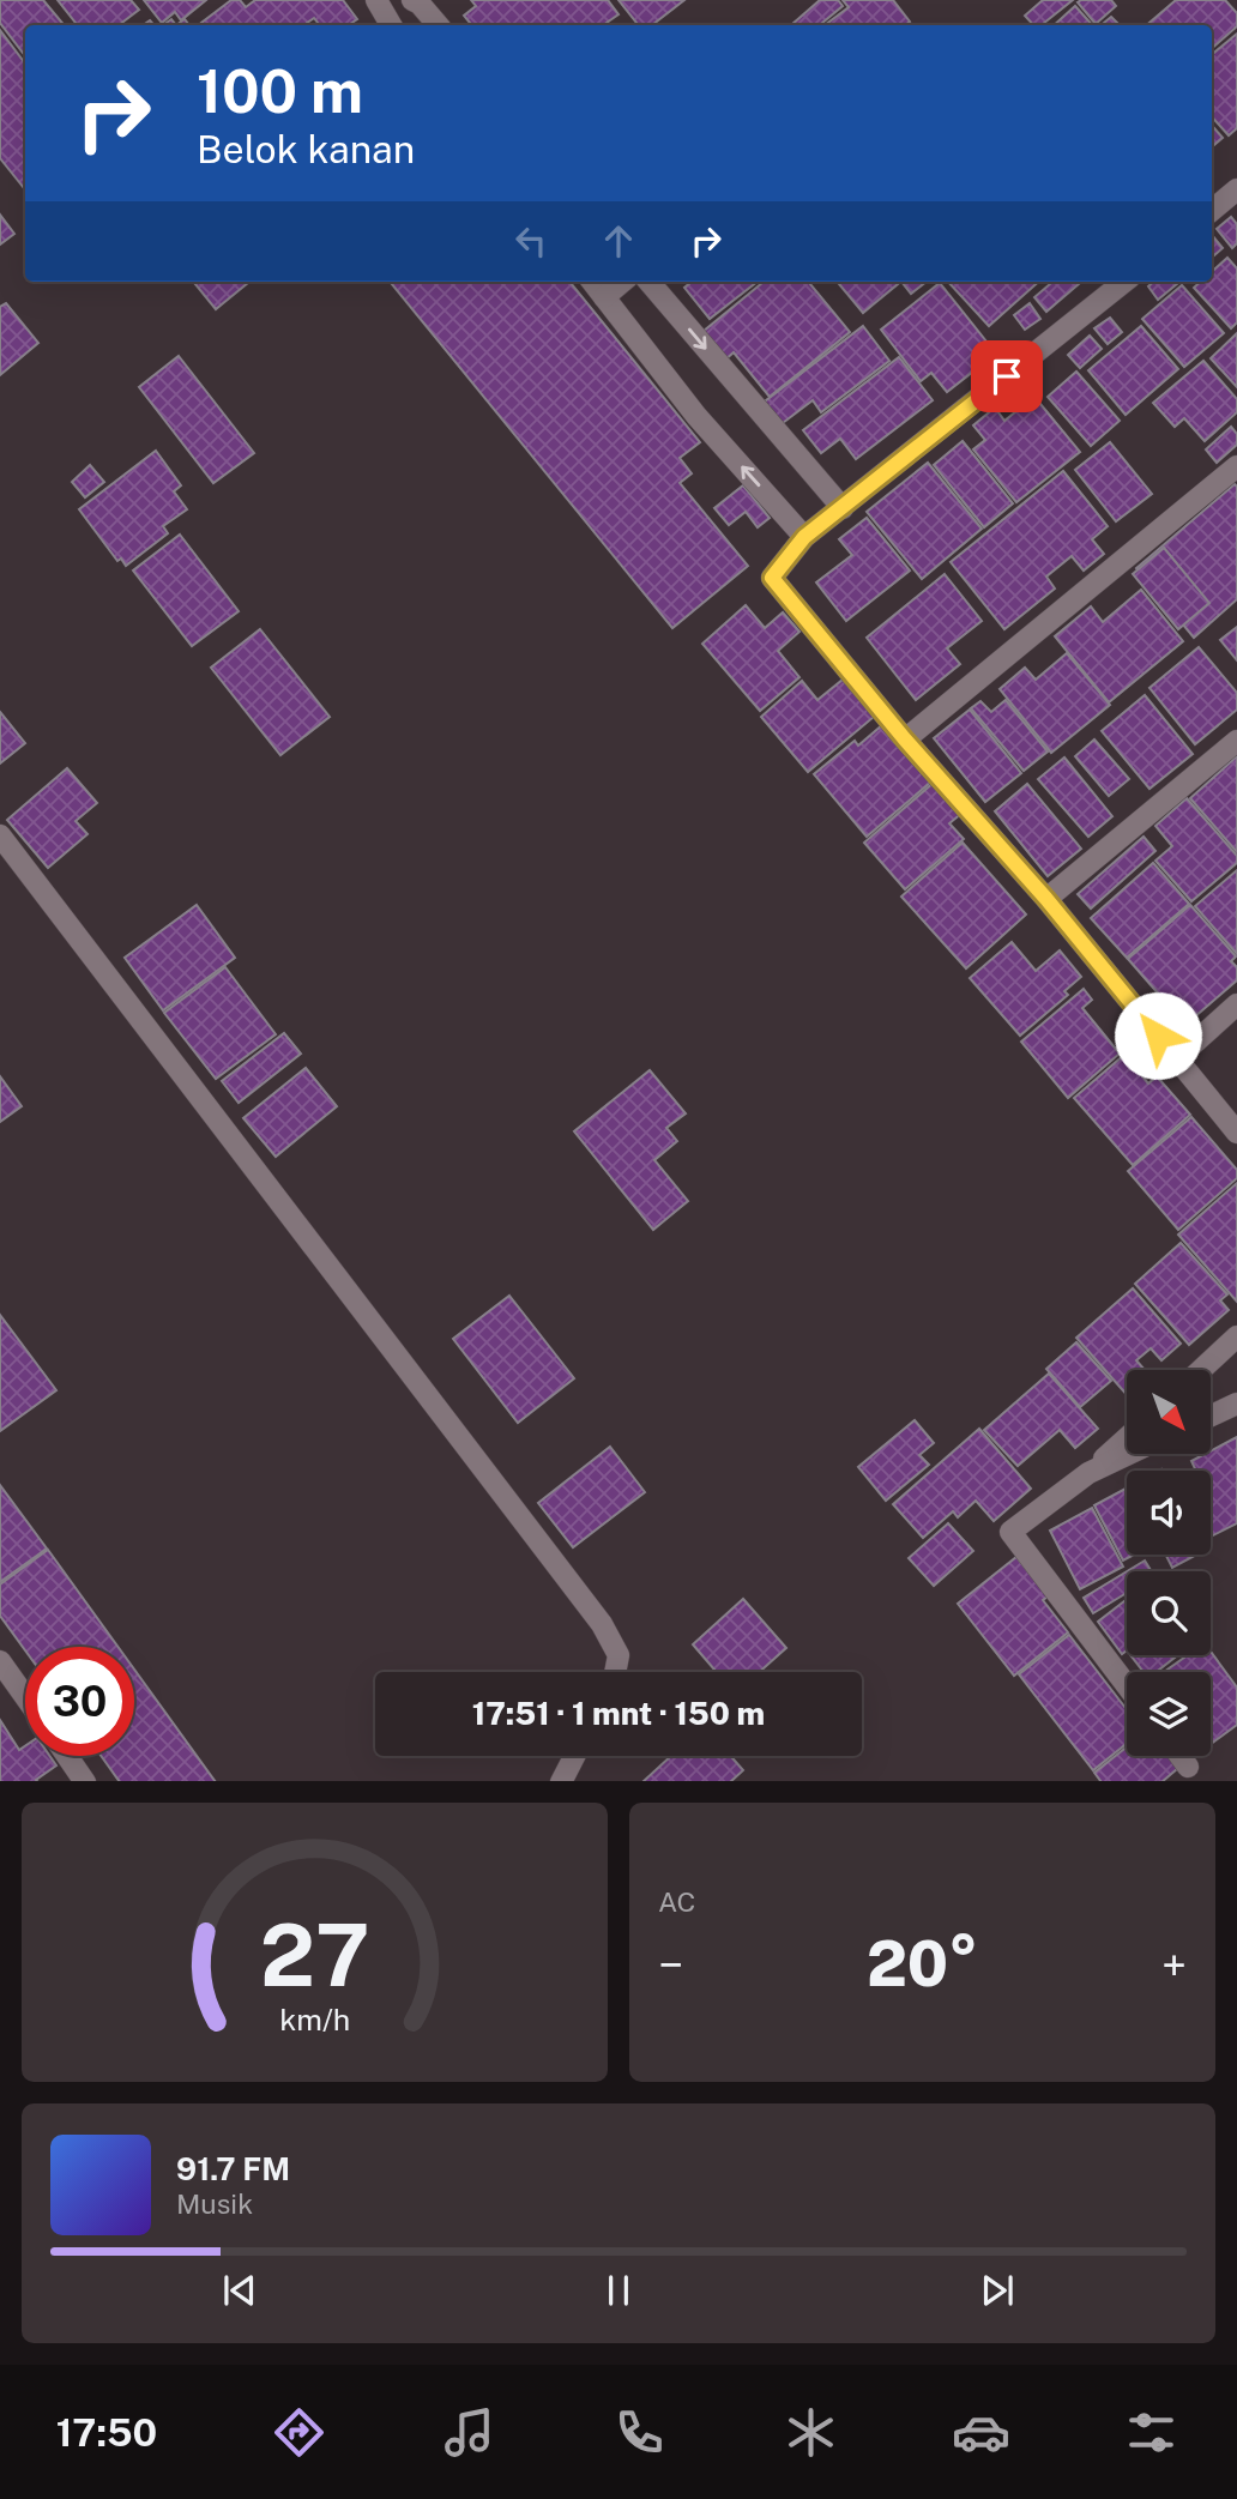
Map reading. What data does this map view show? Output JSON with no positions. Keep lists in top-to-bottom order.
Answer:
{
  "north": "bottom right",
  "page": {
    "turn": ["100 m", "Belok kanan"],
    "limit": "30",
    "trip": "17:51 · 1 mnt · 150 m",
    "tile": "AC",
    "heat": ["−", "20°", "+"],
    "song": ["91.7 FM", "Musik"],
    "tabs": "17:50",
    "gauge": ["27", "km/h"]
  }
}
